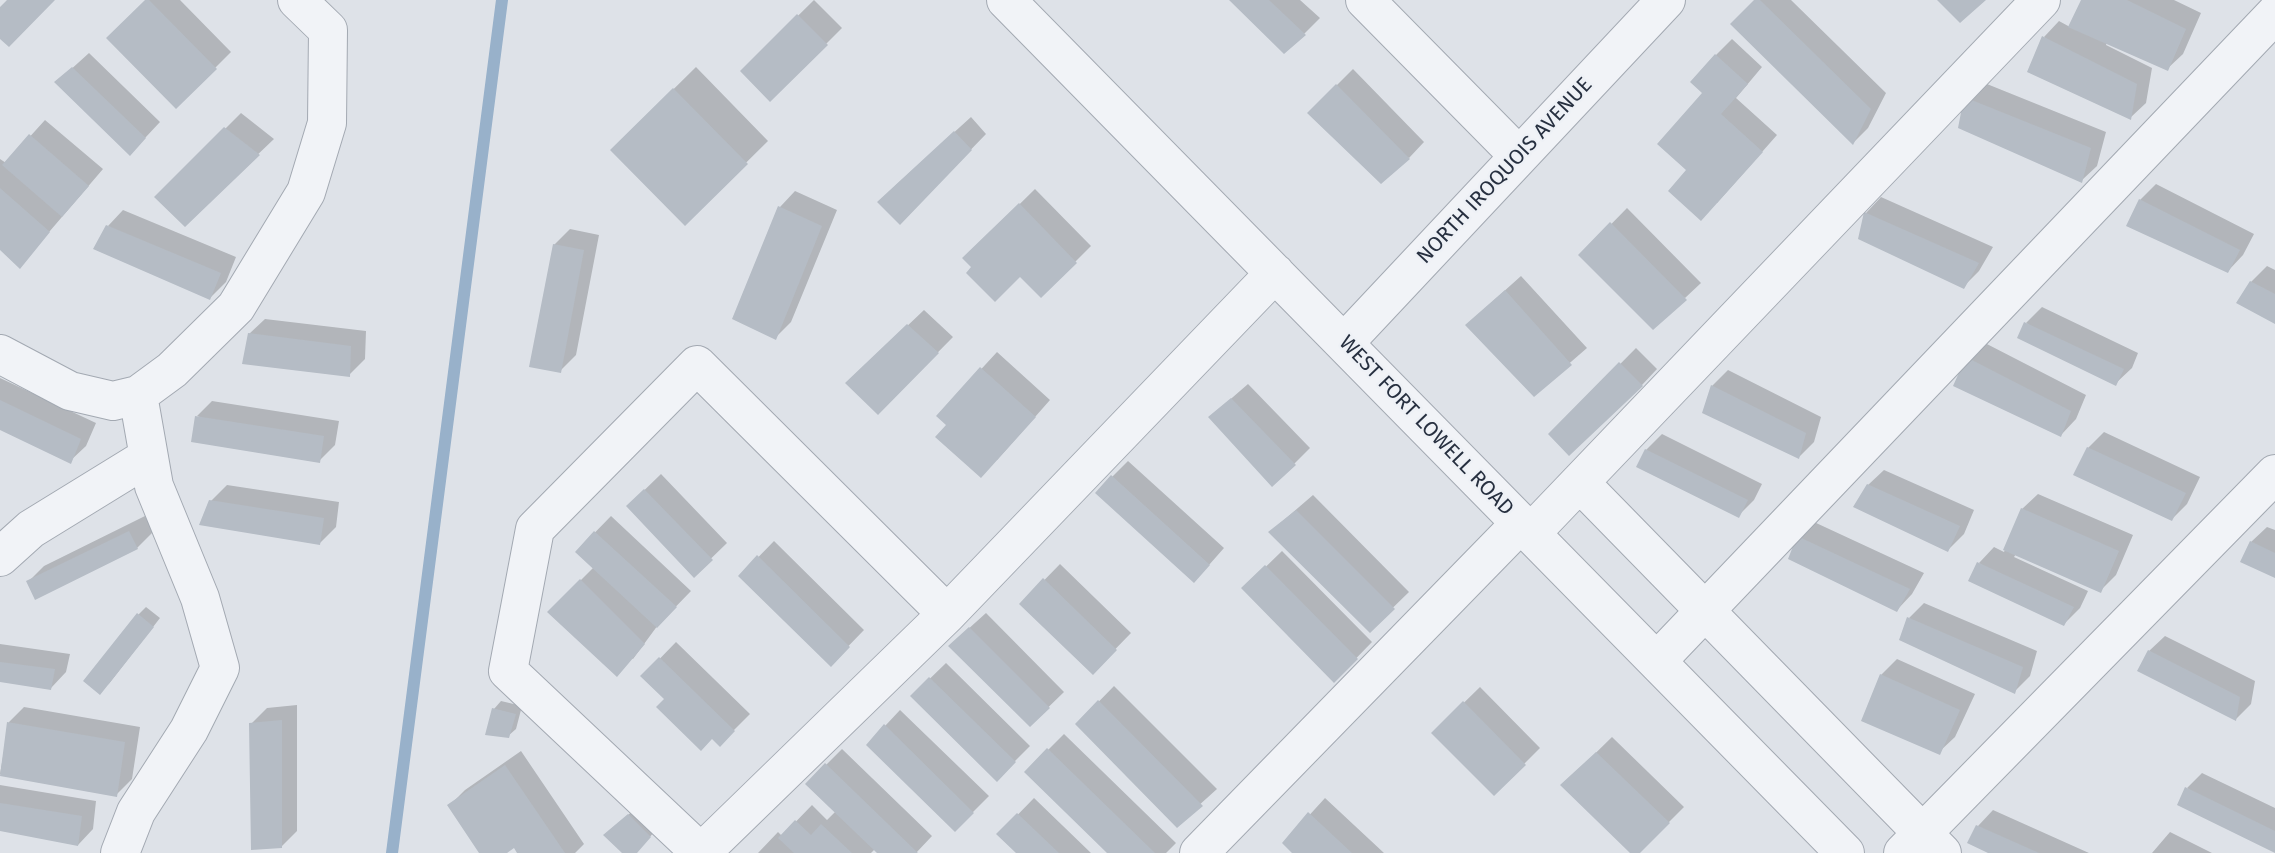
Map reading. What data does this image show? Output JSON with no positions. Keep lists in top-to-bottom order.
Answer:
{
  "streets": {
    "street": ["NORTH IROQUOIS AVENUE", "WEST FORT LOWELL ROAD"]
  },
  "crossings": [
    ["NORTH IROQUOIS AVENUE", "WEST FORT LOWELL ROAD"]
  ]
}
